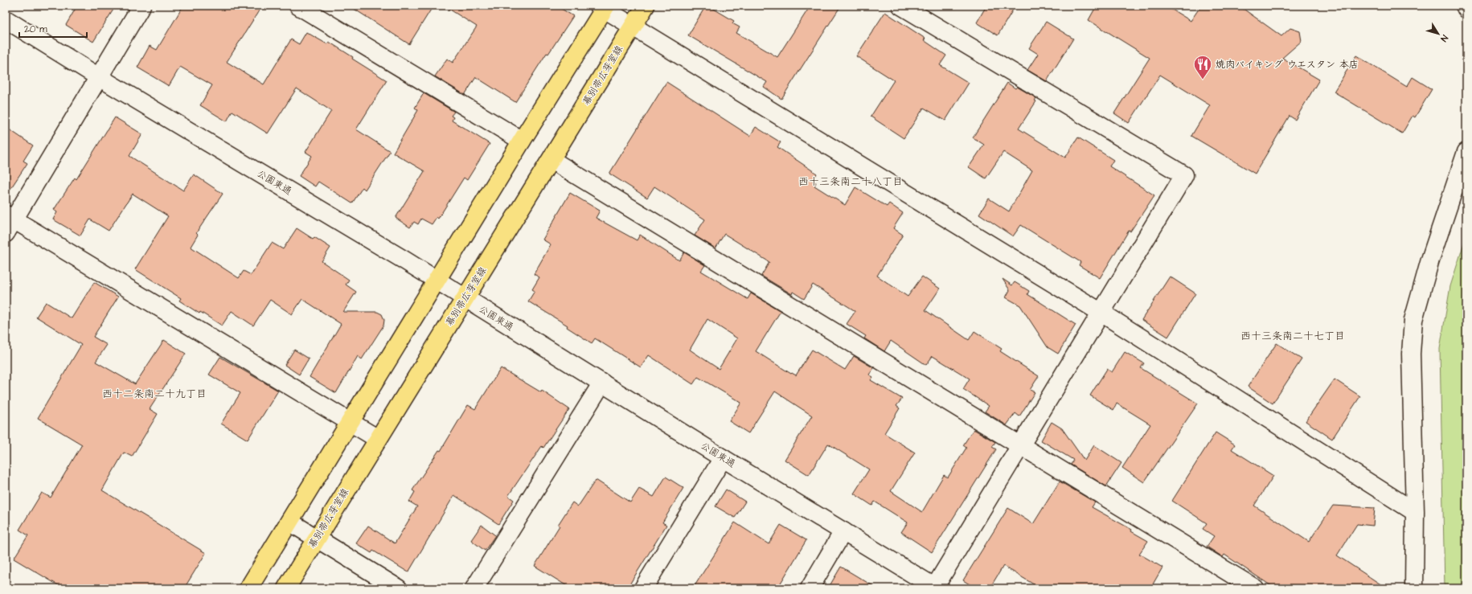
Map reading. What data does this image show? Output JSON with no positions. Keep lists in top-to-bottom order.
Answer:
{
  "streets": {
    "main road": ["幕別帯広芽室線"],
    "street": ["公園東通"]
  },
  "crossings": [
    ["幕別帯広芽室線", "公園東通"]
  ],
  "districts": ["西十三条南二十八丁目", "西十三条南二十七丁目", "西十二条南二十九丁目"],
  "places": {
    "restaurant": ["焼肉バイキング ウエスタン 本店"]
  },
  "scale_bar": "20 m",
  "north": "bottom right"
}
